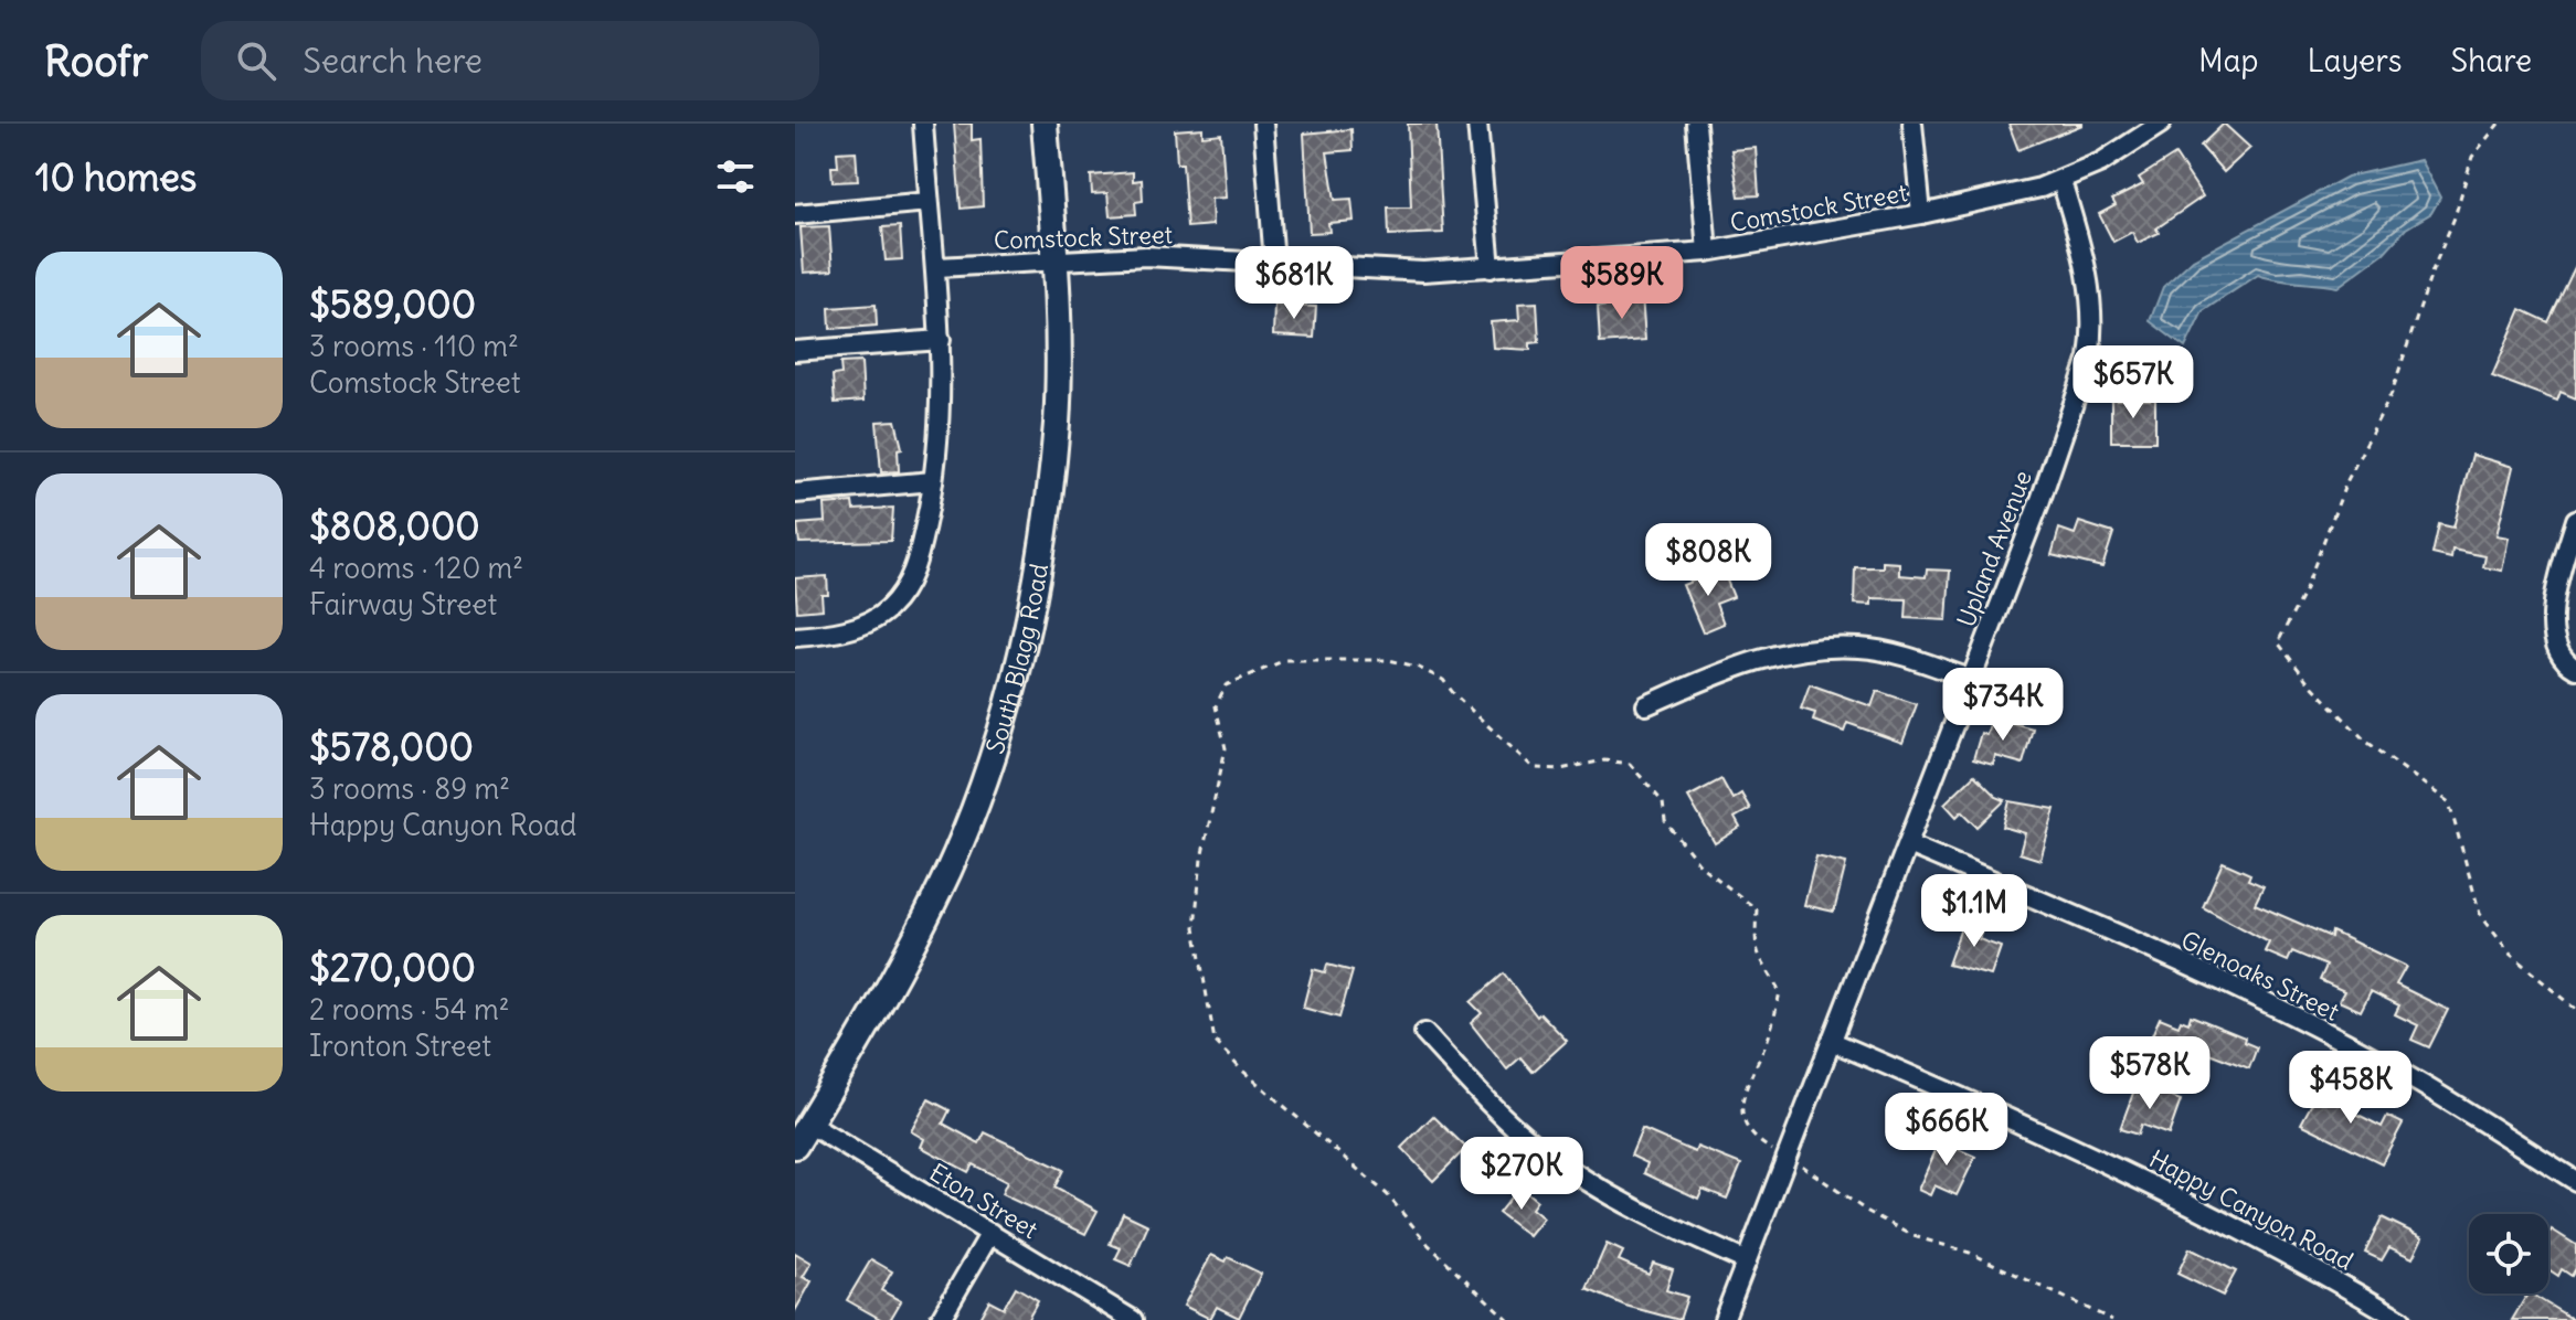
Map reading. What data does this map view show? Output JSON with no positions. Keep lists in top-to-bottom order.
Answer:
{
  "streets": {
    "main road": ["South Blagg Road"],
    "street": [
      "Comstock Street",
      "Upland Avenue",
      "Glenoaks Street",
      "Eton Street",
      "Happy Canyon Road"
    ]
  },
  "crossings": [
    ["Comstock Street", "Upland Avenue"],
    ["Comstock Street", "South Blagg Road"],
    ["Upland Avenue", "Glenoaks Street"],
    ["Upland Avenue", "Happy Canyon Road"],
    ["South Blagg Road", "Eton Street"]
  ],
  "page": {
    "header": "Roofr",
    "search": "Search here",
    "nav": ["Map", "Layers", "Share"],
    "heading": "10 homes",
    "list": [
      {
        "name": "$589,000",
        "note": "3 rooms · 110 m² · Comstock Street"
      },
      {
        "name": "$808,000",
        "note": "4 rooms · 120 m² · Fairway Street"
      },
      {
        "name": "$578,000",
        "note": "3 rooms · 89 m² · Happy Canyon Road"
      },
      {
        "name": "$270,000",
        "note": "2 rooms · 54 m² · Ironton Street"
      }
    ],
    "price": [
      "$681K",
      "$589K",
      "$657K",
      "$808K",
      "$734K",
      "$1.1M",
      "$578K",
      "$458K",
      "$666K",
      "$270K"
    ]
  }
}
